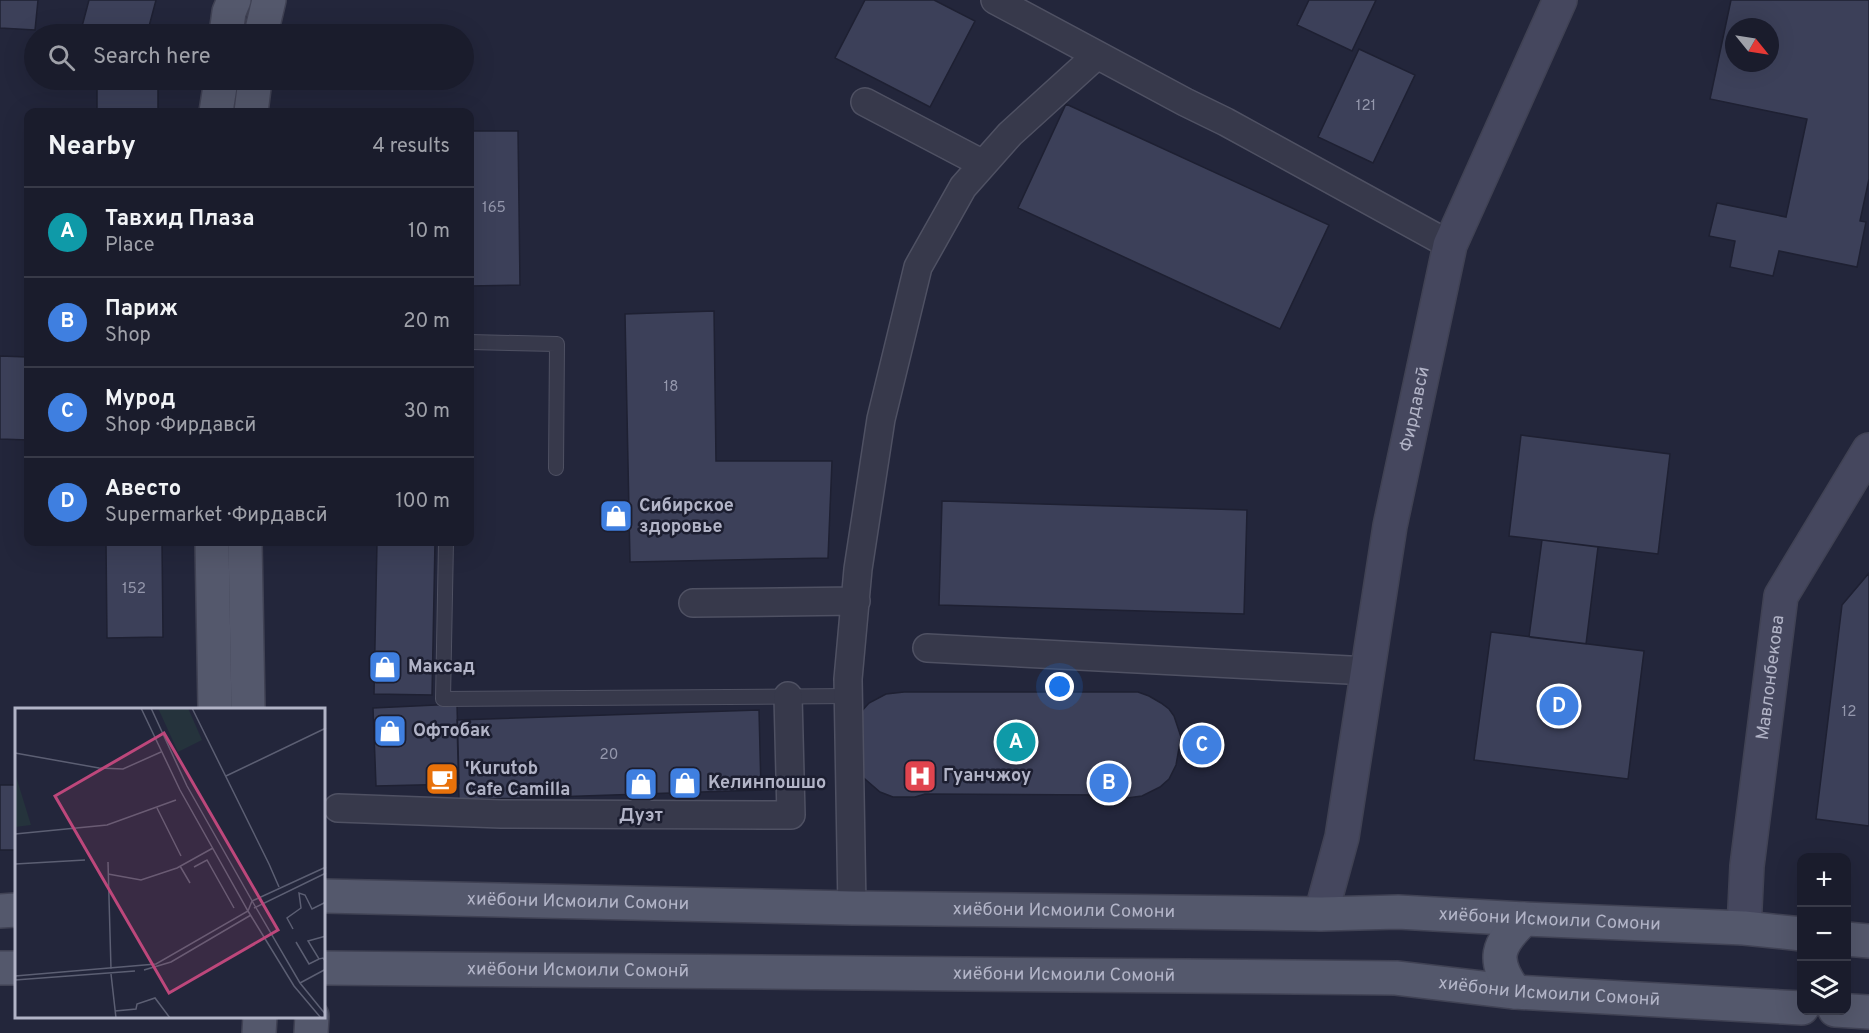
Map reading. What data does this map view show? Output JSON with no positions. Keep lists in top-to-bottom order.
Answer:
{
  "streets": {
    "main road": ["хиёбони Исмоили Сомони", "хиёбони Исмоили Сомонӣ"],
    "street": ["Фирдавсӣ", "Мавлонбекова"]
  },
  "crossings": [
    ["Фирдавсӣ", "хиёбони Исмоили Сомони"],
    ["Мавлонбекова", "хиёбони Исмоили Сомони"]
  ],
  "places": {
    "shop": [
      "Сибирское здоровье",
      "Максад",
      "Офтобак",
      "Келинпошшо",
      "Дуэт"
    ],
    "hospital": ["Гуанчжоу"],
    "cafe": ["'Kurutob Cafe Camilla"]
  },
  "house_numbers": [
    "121",
    "165",
    "18",
    "152",
    "12",
    "20"
  ],
  "north": "bottom right",
  "page": {
    "search": "Search here",
    "heading": ["Nearby", "4 results"],
    "list": [
      {
        "mark": "A",
        "name": "Тавхид Плаза",
        "note": "Place",
        "value": "10 m"
      },
      {
        "mark": "B",
        "name": "Париж",
        "note": "Shop",
        "value": "20 m"
      },
      {
        "mark": "C",
        "name": "Мурод",
        "note": "Shop · Фирдавсӣ",
        "value": "30 m"
      },
      {
        "mark": "D",
        "name": "Авесто",
        "note": "Supermarket · Фирдавсӣ",
        "value": "100 m"
      }
    ],
    "pins": [
      "D",
      "A",
      "C",
      "B"
    ],
    "map_buttons": ["+", "−"]
  }
}
